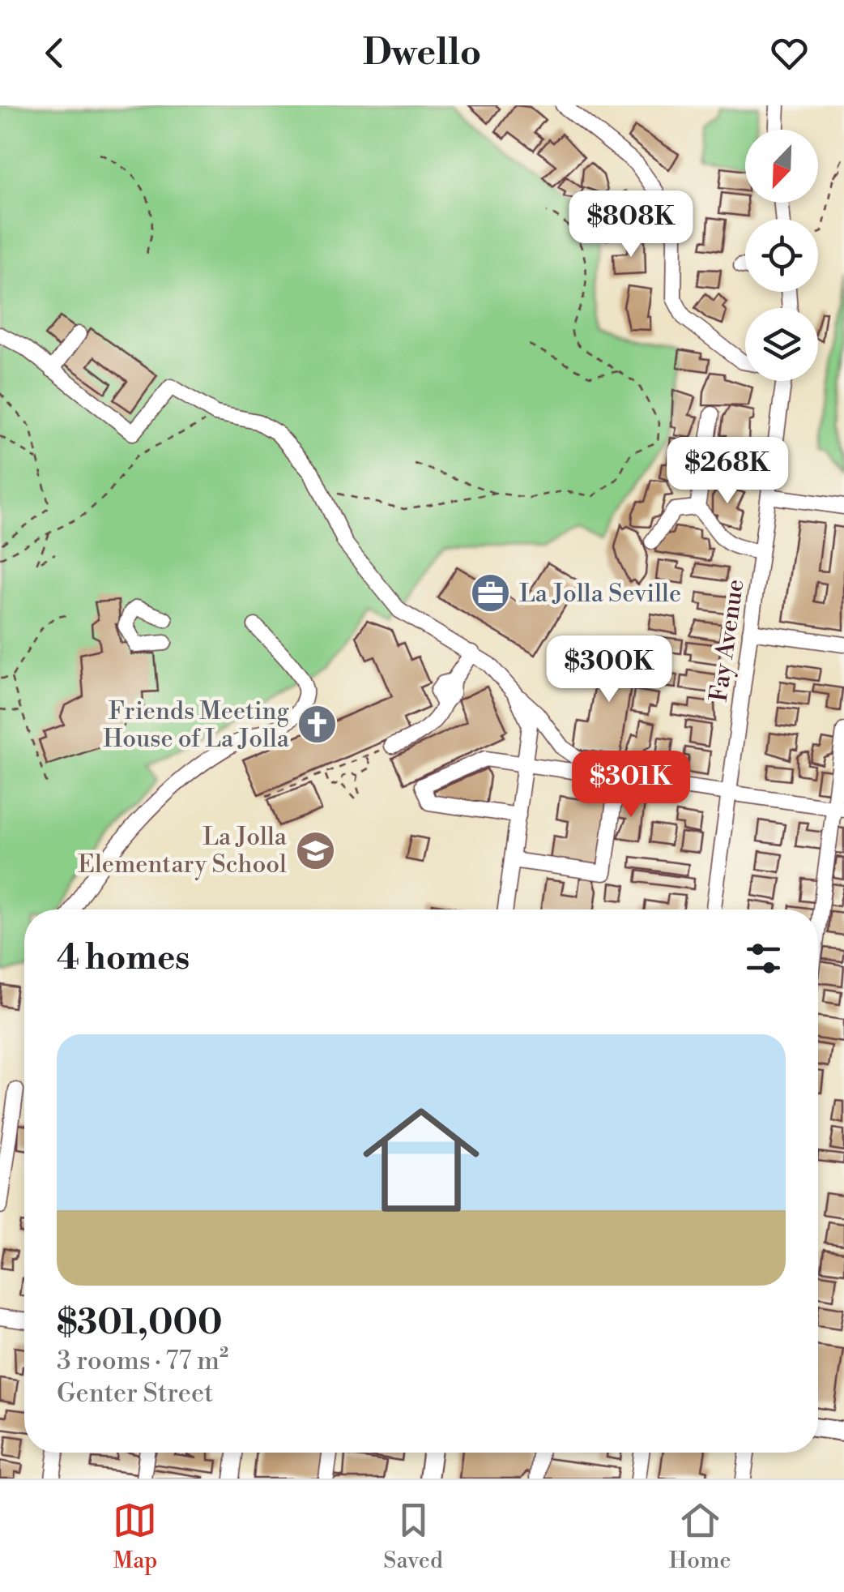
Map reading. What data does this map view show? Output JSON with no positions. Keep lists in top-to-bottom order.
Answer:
{
  "streets": {
    "street": ["Fay Avenue"]
  },
  "places": {
    "office": ["La Jolla Seville"],
    "church": ["Friends Meeting House of La Jolla"],
    "school or university": ["La Jolla Elementary School"]
  },
  "north": "bottom left",
  "page": {
    "header": "Dwello",
    "price": [
      "$808K",
      "$268K",
      "$300K",
      "$301K"
    ],
    "heading": "4 homes",
    "list": [
      {
        "name": "$301,000",
        "note": "3 rooms · 77 m² · Genter Street"
      }
    ],
    "tabs": ["Map", "Saved", "Home"]
  }
}
